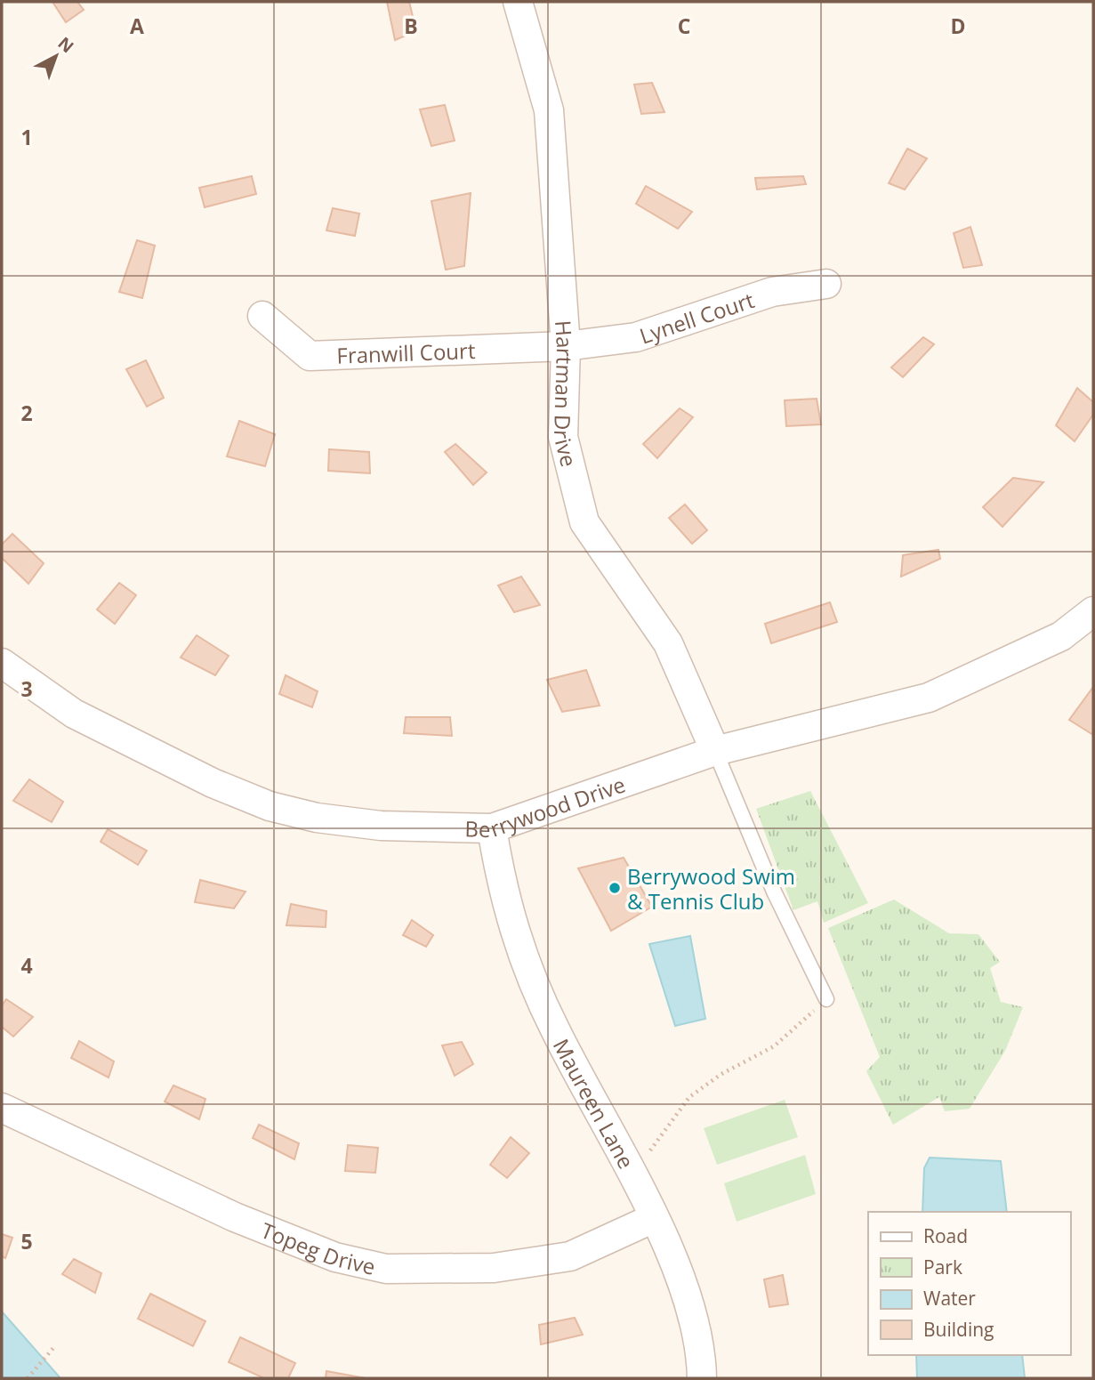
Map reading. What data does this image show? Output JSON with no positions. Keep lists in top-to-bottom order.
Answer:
{
  "streets": {
    "street": [
      "Lynell Court",
      "Franwill Court",
      "Hartman Drive",
      "Berrywood Drive",
      "Maureen Lane",
      "Topeg Drive"
    ]
  },
  "crossings": [
    ["Lynell Court", "Franwill Court"],
    ["Lynell Court", "Hartman Drive"],
    ["Franwill Court", "Hartman Drive"],
    ["Hartman Drive", "Berrywood Drive"],
    ["Berrywood Drive", "Maureen Lane"],
    ["Maureen Lane", "Topeg Drive"]
  ],
  "places": ["Berrywood Swim & Tennis Club"],
  "legend": [
    "Road",
    "Park",
    "Water",
    "Building"
  ],
  "north": "top right",
  "grid": {
    "columns": [
      "A",
      "B",
      "C",
      "D"
    ],
    "rows": [
      "1",
      "2",
      "3",
      "4",
      "5"
    ]
  }
}
